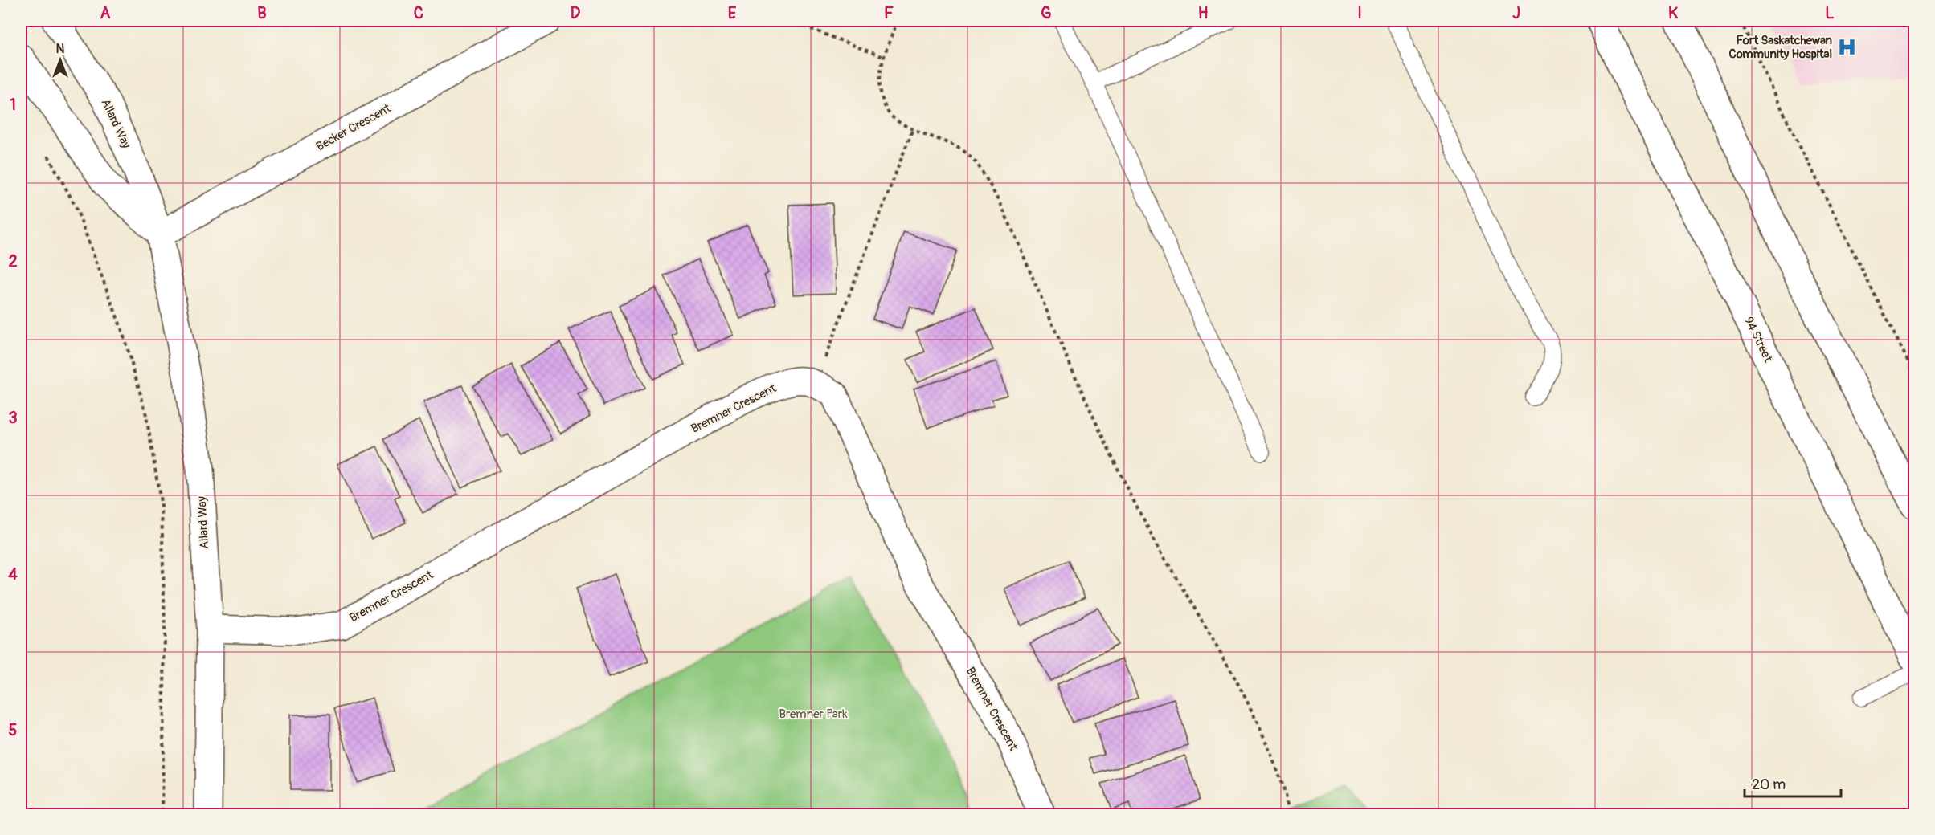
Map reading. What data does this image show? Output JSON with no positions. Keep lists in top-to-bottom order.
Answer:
{
  "streets": {
    "street": [
      "Allard Way",
      "Becker Crescent",
      "94 Street",
      "Bremner Crescent"
    ]
  },
  "crossings": [
    ["Allard Way", "Becker Crescent"],
    ["Allard Way", "Bremner Crescent"]
  ],
  "parks": ["Bremner Park"],
  "places": {
    "hospital": ["Fort Saskatchewan Community Hospital"]
  },
  "scale_bar": "20 m",
  "north": "top",
  "grid": {
    "columns": [
      "A",
      "B",
      "C",
      "D",
      "E",
      "F",
      "G",
      "H",
      "I",
      "J",
      "K",
      "L"
    ],
    "rows": [
      "1",
      "2",
      "3",
      "4",
      "5"
    ]
  }
}
